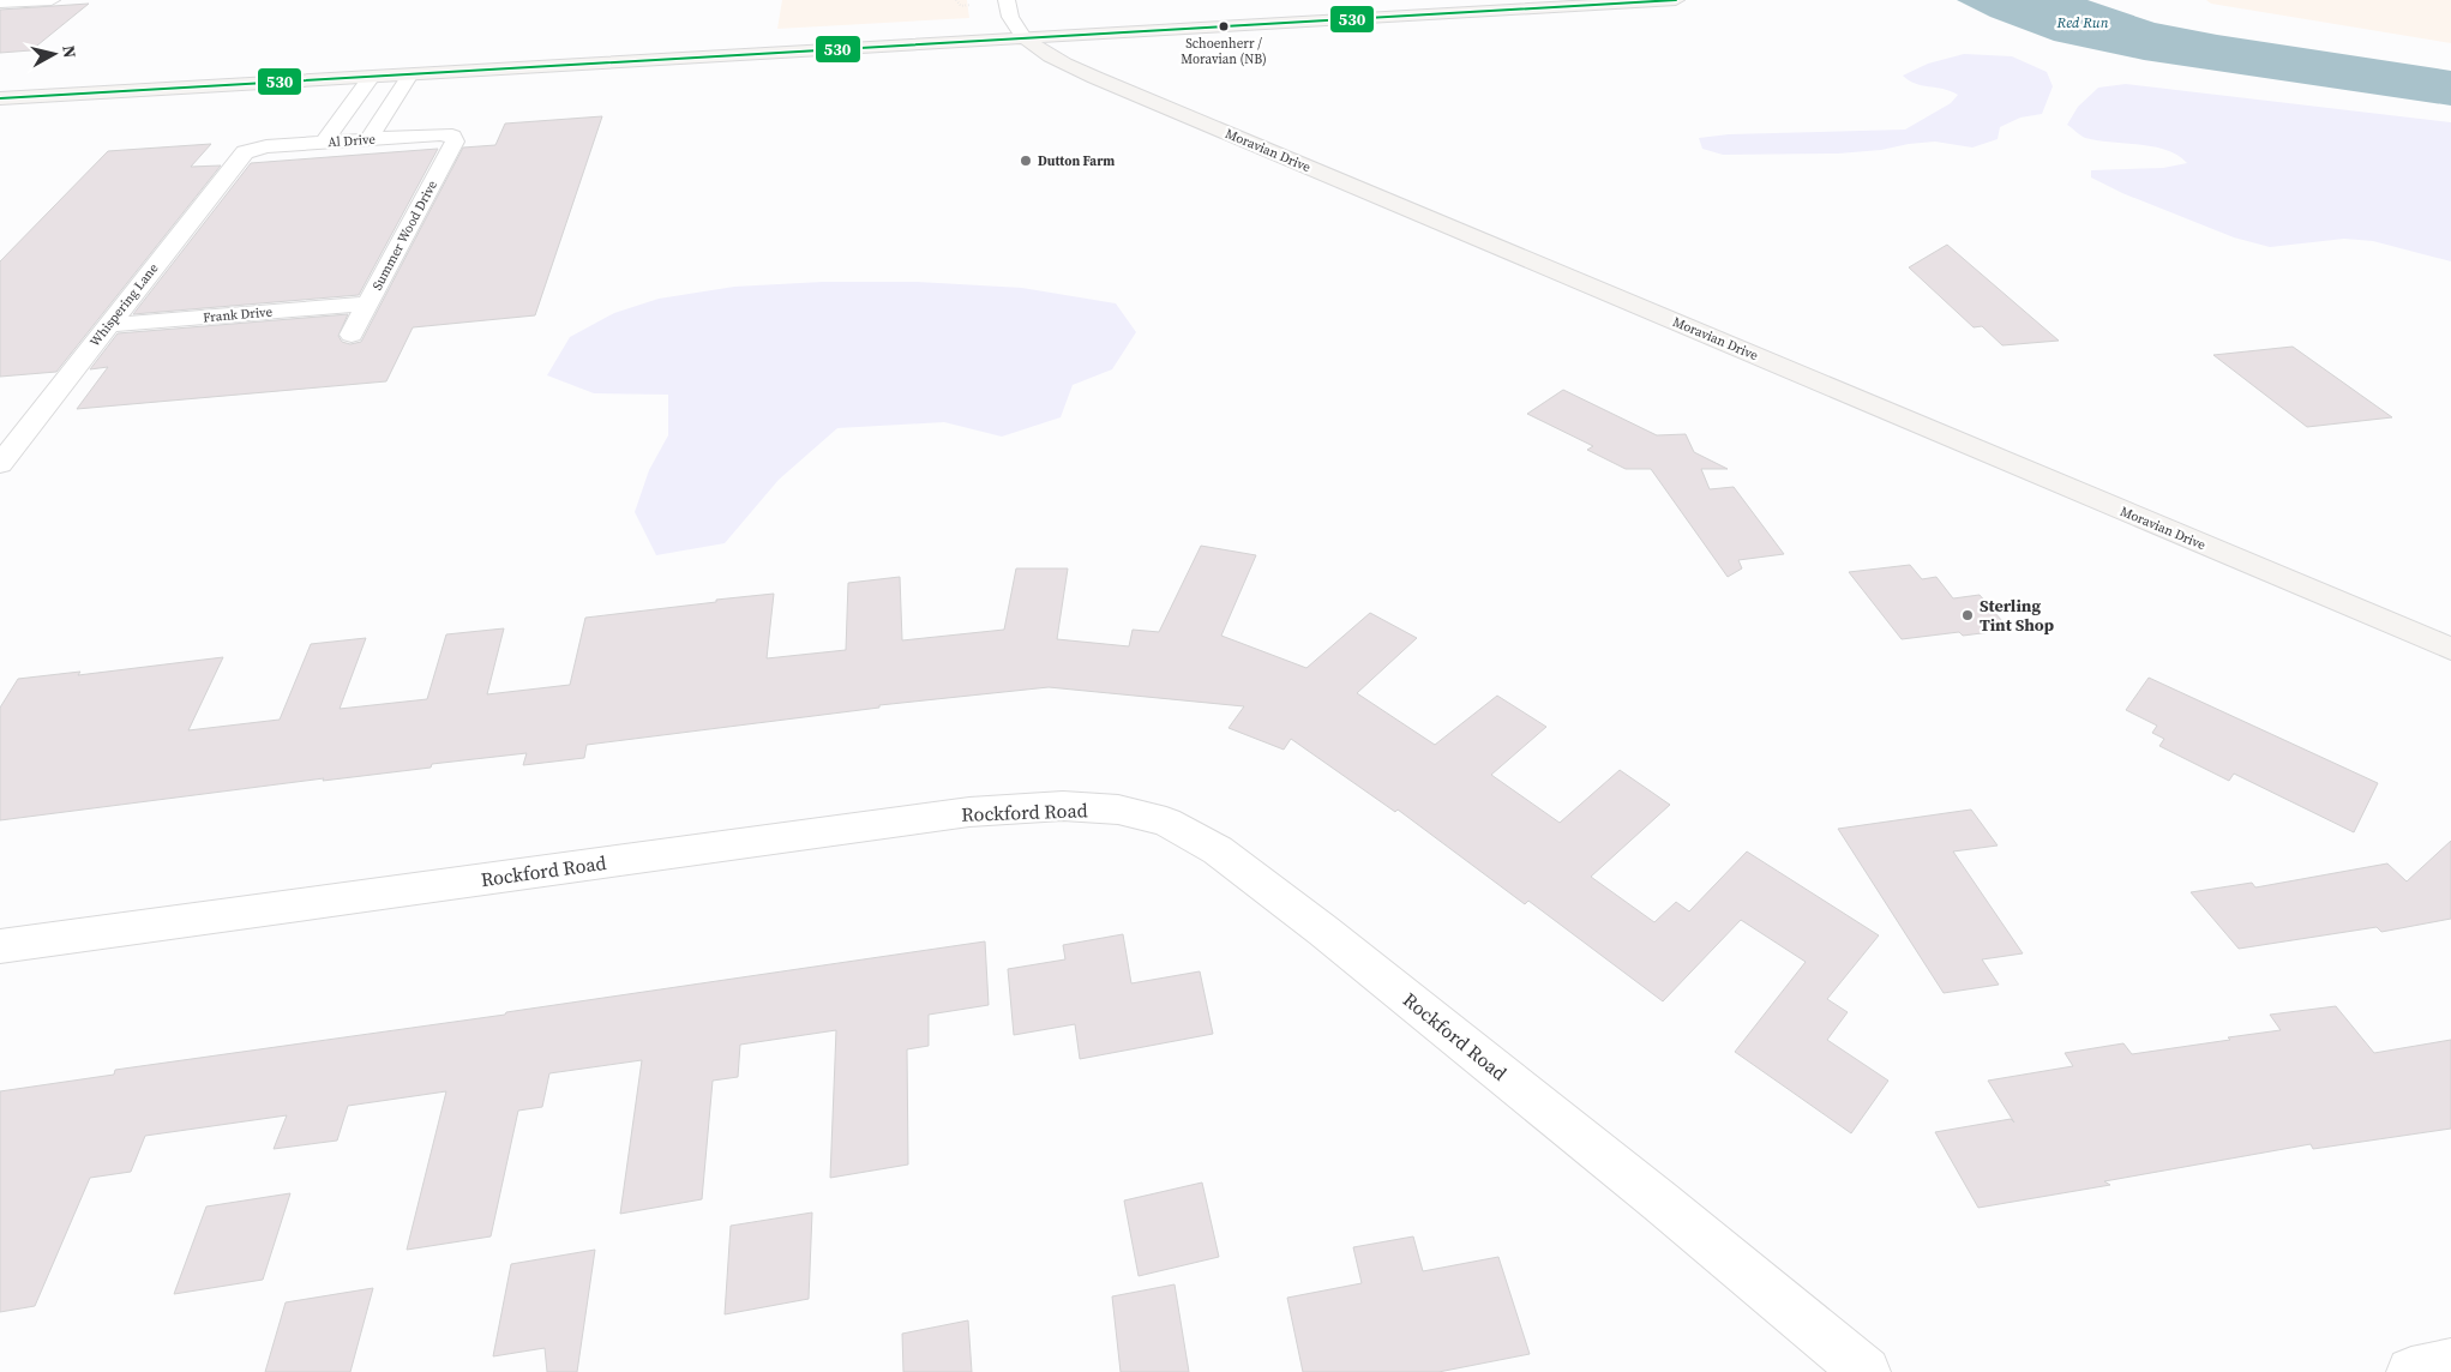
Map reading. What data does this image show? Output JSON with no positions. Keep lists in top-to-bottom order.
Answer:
{
  "streets": {
    "main road": ["Moravian Drive"],
    "street": [
      "Al Drive",
      "Summer Wood Drive",
      "Whispering Lane",
      "Frank Drive",
      "Rockford Road"
    ]
  },
  "crossings": [
    ["Al Drive", "Summer Wood Drive"],
    ["Al Drive", "Whispering Lane"],
    ["Summer Wood Drive", "Frank Drive"],
    ["Whispering Lane", "Frank Drive"]
  ],
  "water": ["Red Run"],
  "places": ["Schoenherr / Moravian (NB)", "Dutton Farm", "Sterling Tint Shop"],
  "lines": ["transit line 530"],
  "north": "right"
}
